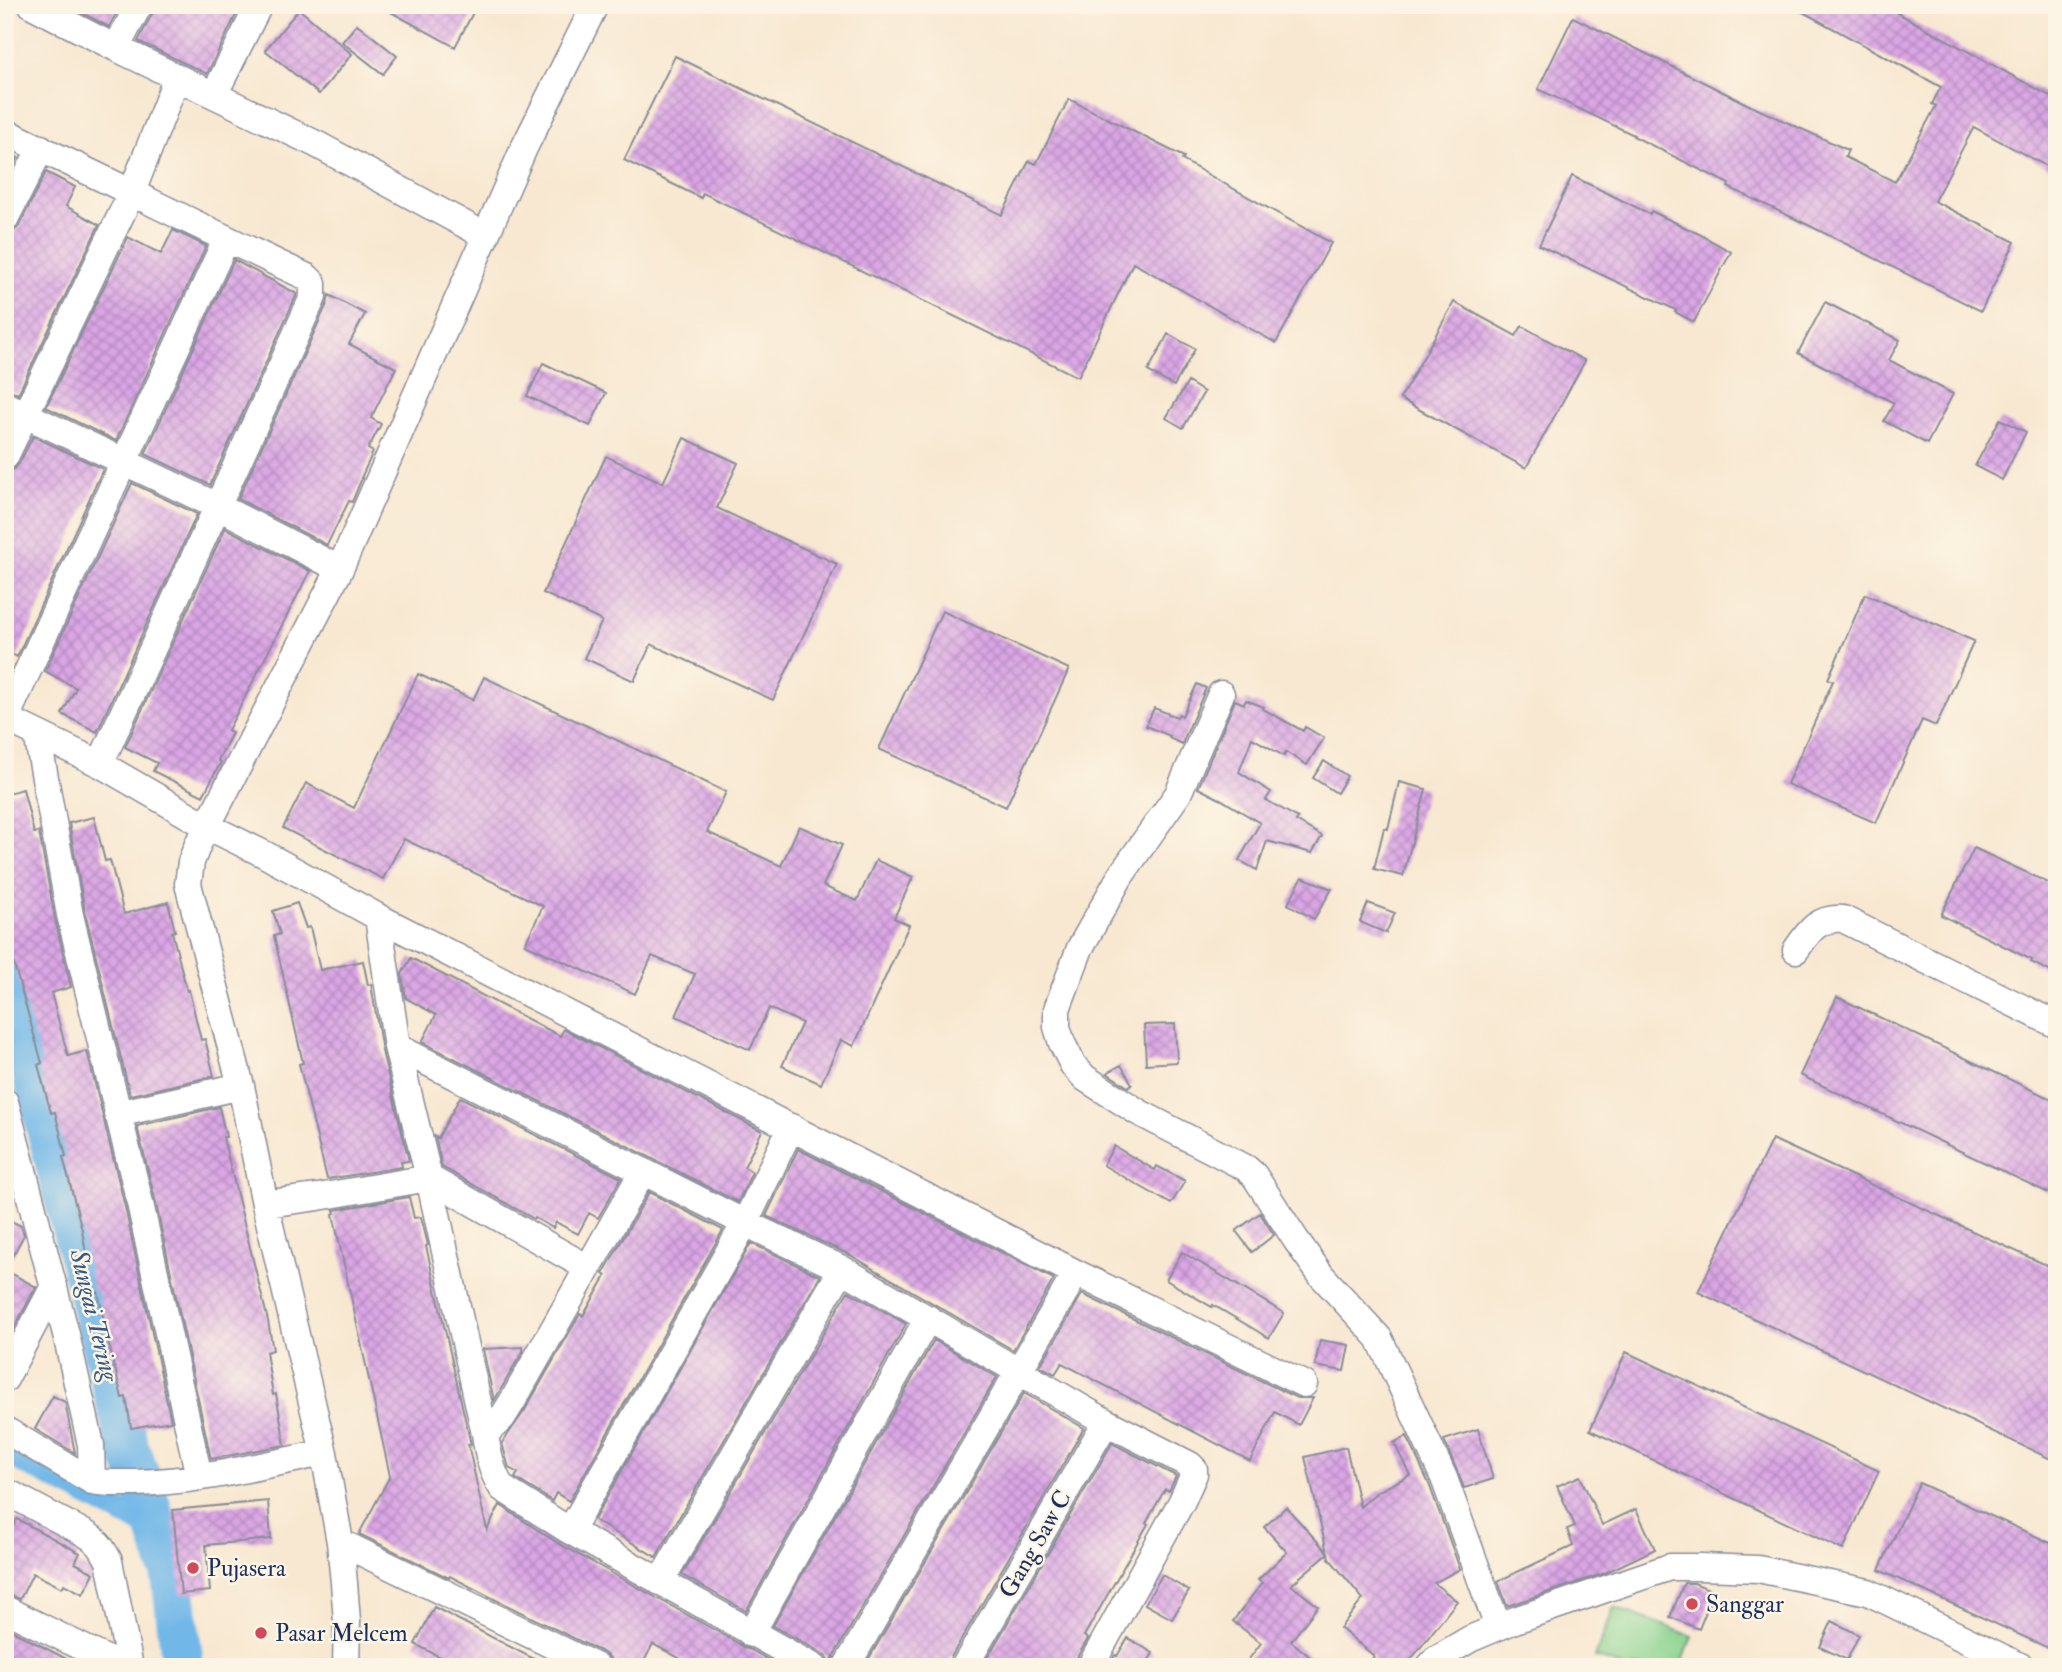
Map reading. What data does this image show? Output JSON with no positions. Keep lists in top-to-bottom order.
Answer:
{
  "streets": {
    "street": ["Gang Saw C"]
  },
  "water": ["Sungai Tering"],
  "places": ["Pujasera", "Sanggar", "Pasar Melcem"]
}
